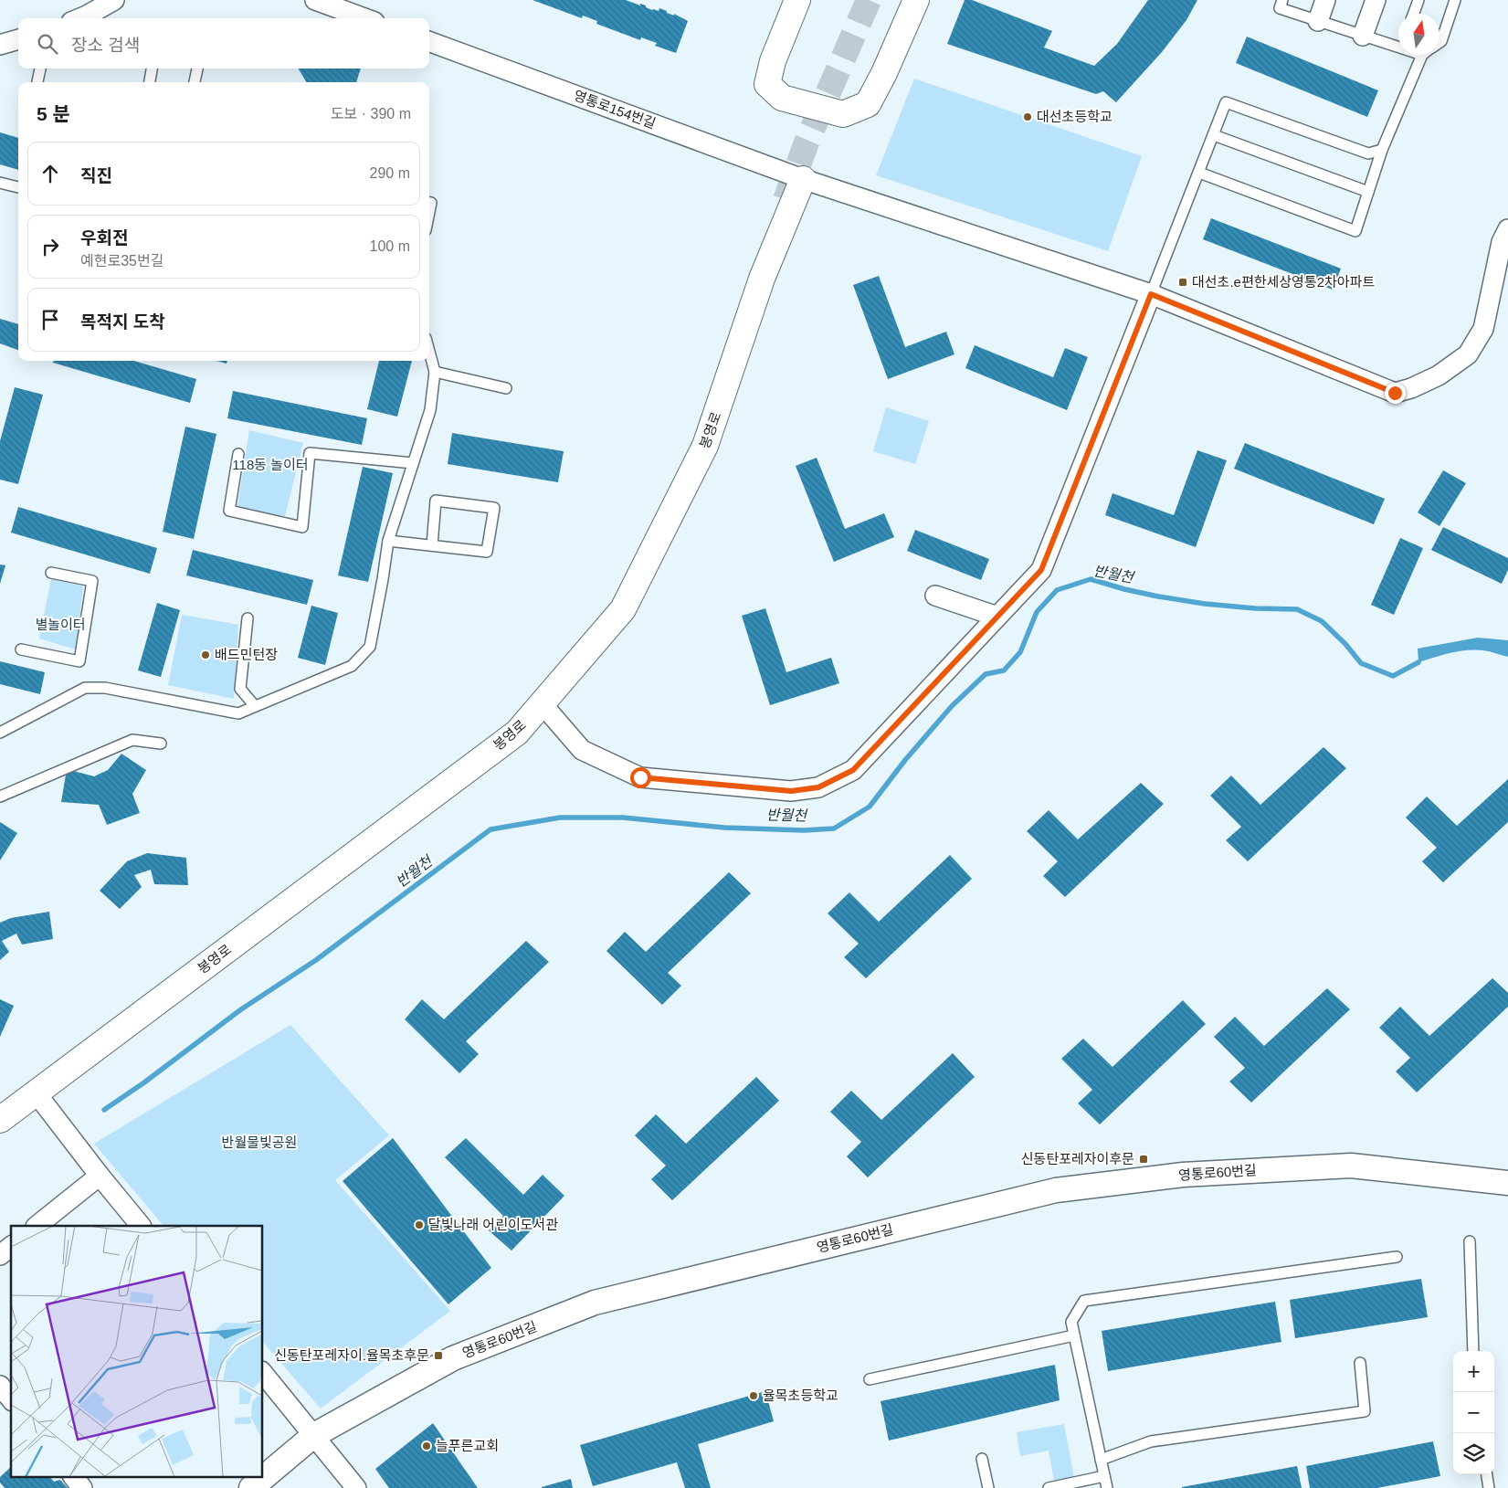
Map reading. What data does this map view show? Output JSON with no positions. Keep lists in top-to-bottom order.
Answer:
{
  "streets": {
    "highway": ["봉영로"],
    "street": ["영통로154번길", "영통로60번길"]
  },
  "crossings": [
    ["영통로154번길", "봉영로"]
  ],
  "water": ["반월천"],
  "parks": ["118동 놀이터", "별놀이터", "반월물빛공원"],
  "places": {
    "other": [
      "대선초등학교",
      "배드민턴장",
      "달빛나래 어린이도서관",
      "율목초등학교",
      "늘푸른교회"
    ],
    "transit": ["대선초.e편한세상영통2차아파트", "신동탄포레자이후문", "신동탄포레자이.율목초후문"]
  },
  "north": "top",
  "page": {
    "search": "장소 검색",
    "heading": ["5 분", "도보 · 390 m"],
    "list": [
      ["직진", "290 m"],
      ["우회전", "예현로35번길", "100 m"],
      "목적지 도착"
    ],
    "map_buttons": ["+", "−"]
  }
}
